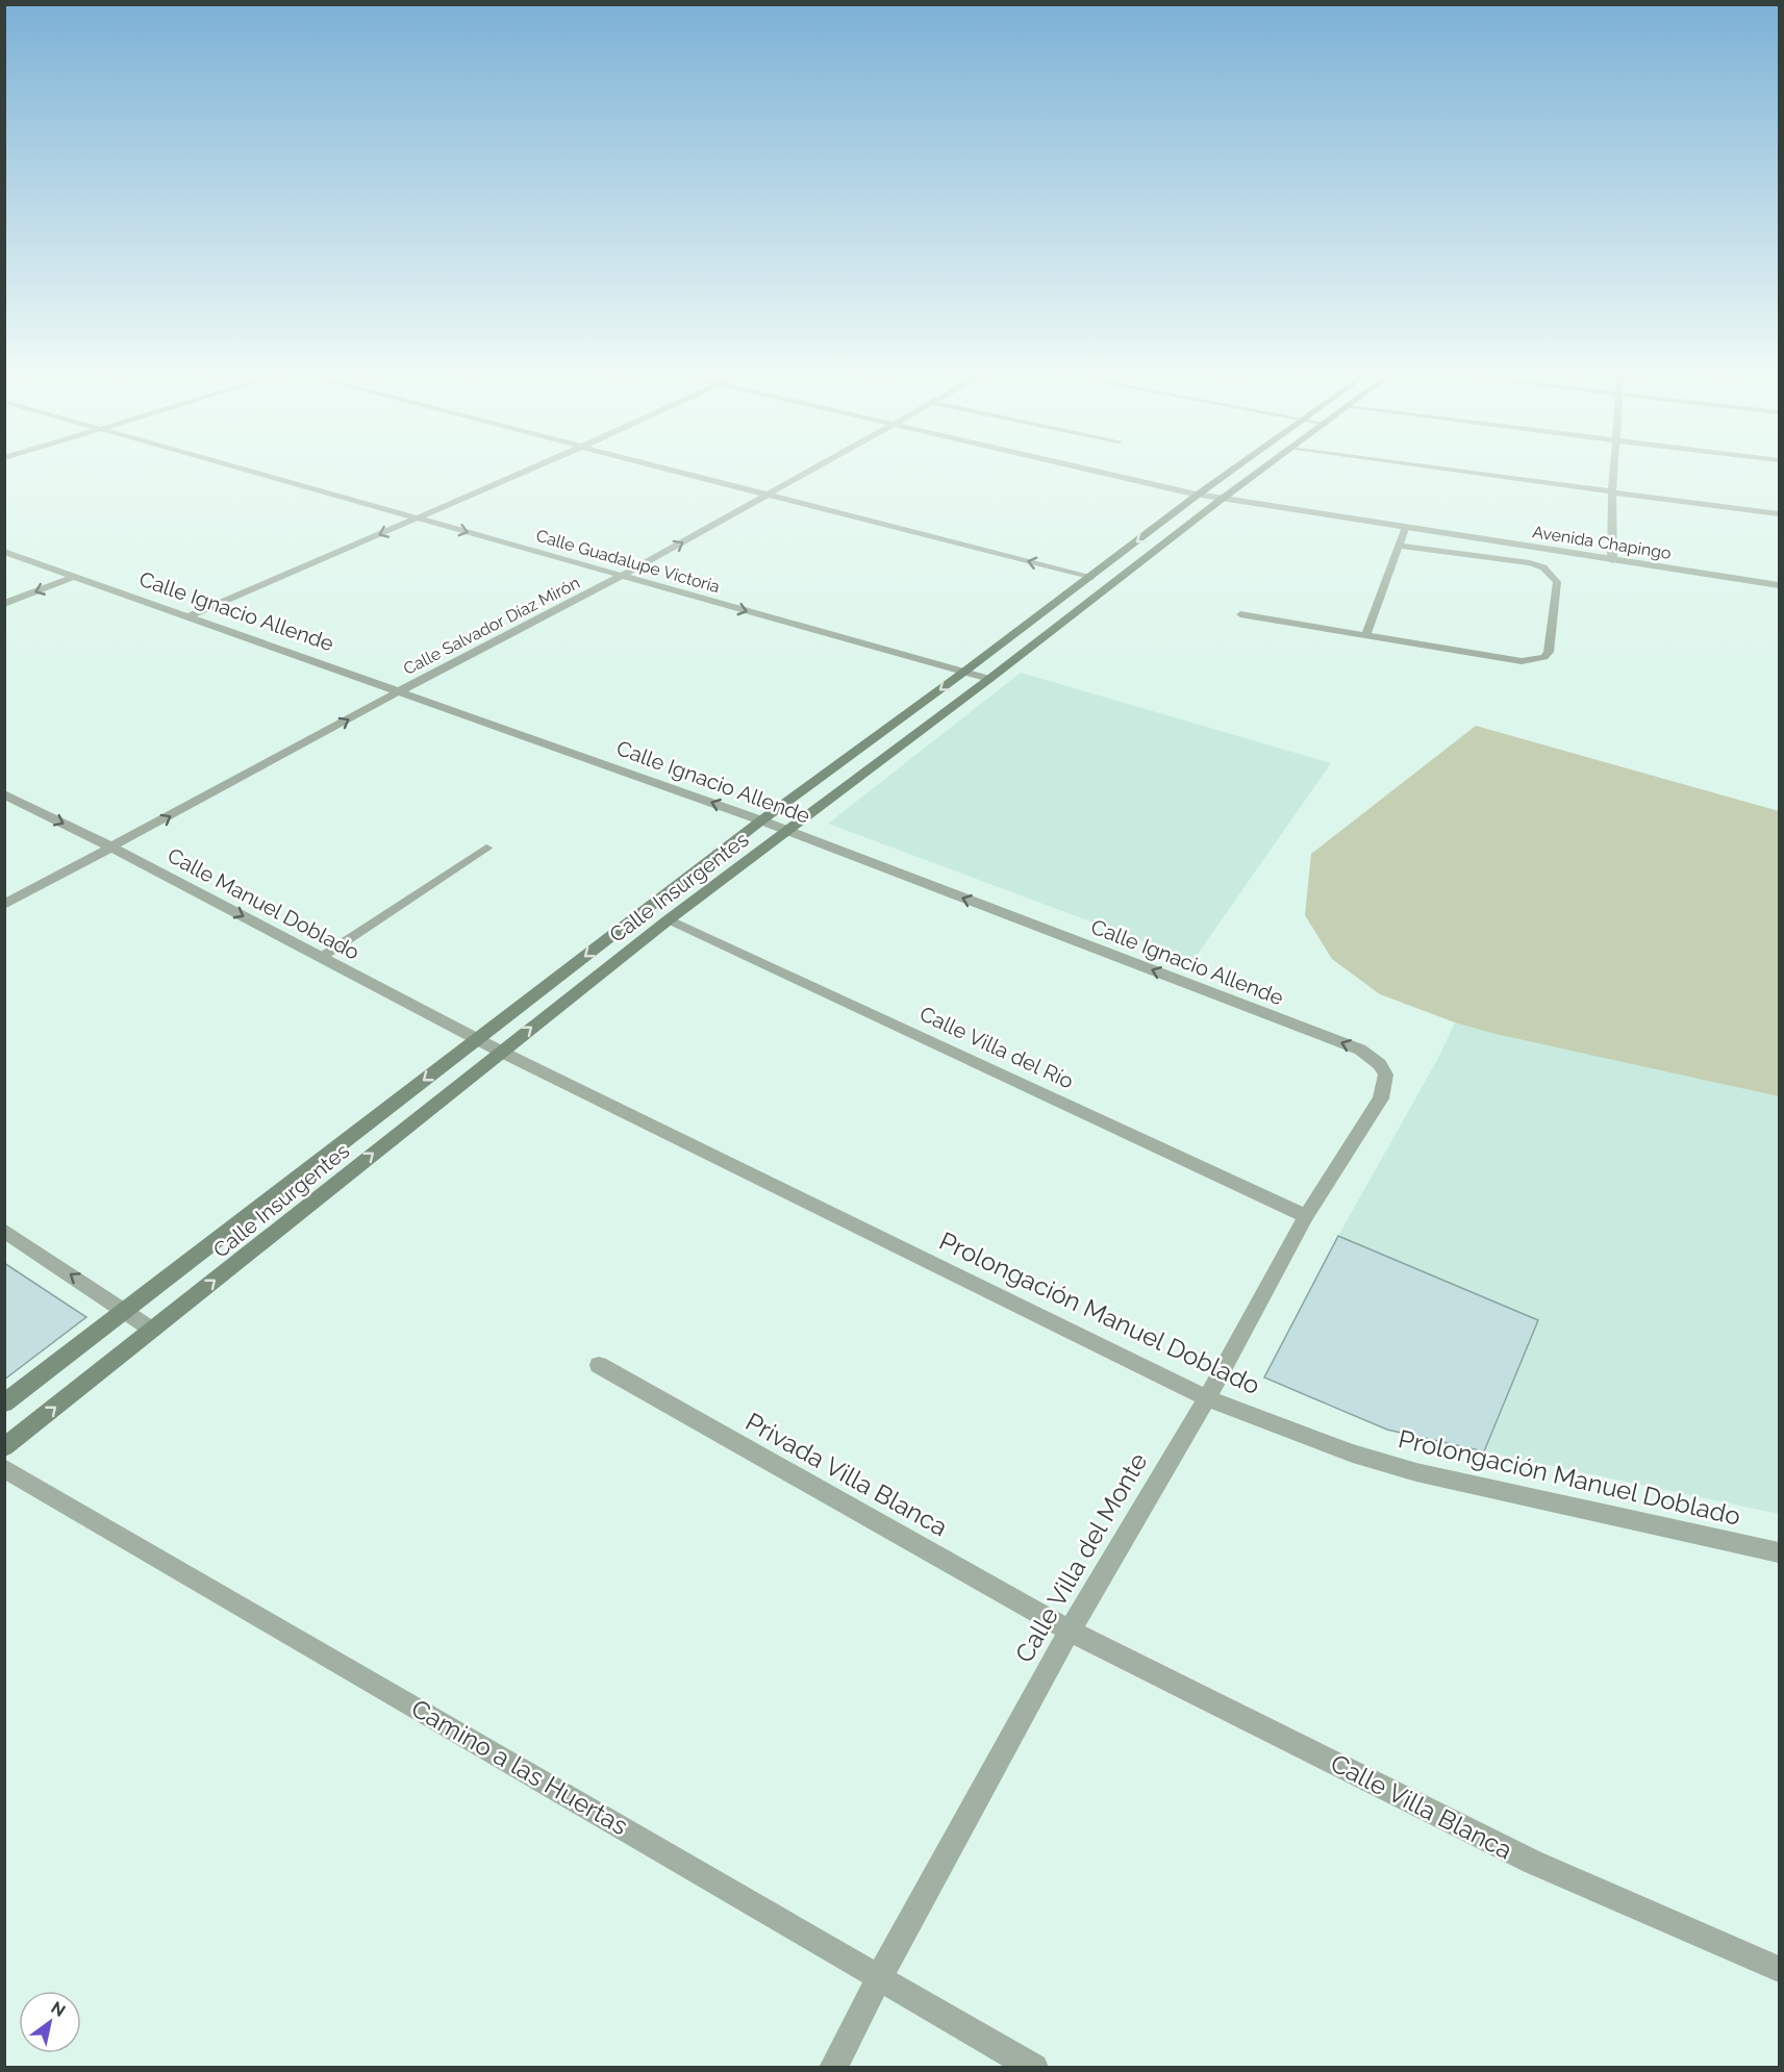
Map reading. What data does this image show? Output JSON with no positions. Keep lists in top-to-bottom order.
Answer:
{
  "streets": {
    "main road": ["Calle Insurgentes"],
    "street": [
      "Avenida Chapingo",
      "Calle Guadalupe Victoria",
      "Calle Ignacio Allende",
      "Calle Salvador Díaz Mirón",
      "Calle Manuel Doblado",
      "Calle Villa del Río",
      "Prolongación Manuel Doblado",
      "Privada Villa Blanca",
      "Calle Villa del Monte",
      "Camino a las Huertas",
      "Calle Villa Blanca"
    ]
  },
  "crossings": [
    ["Avenida Chapingo", "Calle Insurgentes"],
    ["Calle Guadalupe Victoria", "Calle Salvador Díaz Mirón"],
    ["Calle Guadalupe Victoria", "Calle Insurgentes"],
    ["Calle Ignacio Allende", "Calle Salvador Díaz Mirón"],
    ["Calle Ignacio Allende", "Calle Insurgentes"],
    ["Calle Ignacio Allende", "Calle Villa del Monte"],
    ["Calle Salvador Díaz Mirón", "Calle Manuel Doblado"],
    ["Calle Insurgentes", "Calle Manuel Doblado"],
    ["Calle Insurgentes", "Calle Villa del Río"],
    ["Calle Insurgentes", "Prolongación Manuel Doblado"],
    ["Calle Manuel Doblado", "Prolongación Manuel Doblado"],
    ["Calle Villa del Río", "Calle Villa del Monte"],
    ["Prolongación Manuel Doblado", "Calle Villa del Monte"],
    ["Privada Villa Blanca", "Calle Villa del Monte"],
    ["Privada Villa Blanca", "Calle Villa Blanca"],
    ["Calle Villa del Monte", "Camino a las Huertas"],
    ["Calle Villa del Monte", "Calle Villa Blanca"]
  ],
  "one_way": ["Calle Ignacio Allende", "Calle Salvador Díaz Mirón", "Calle Manuel Doblado"],
  "north": "top right"
}
